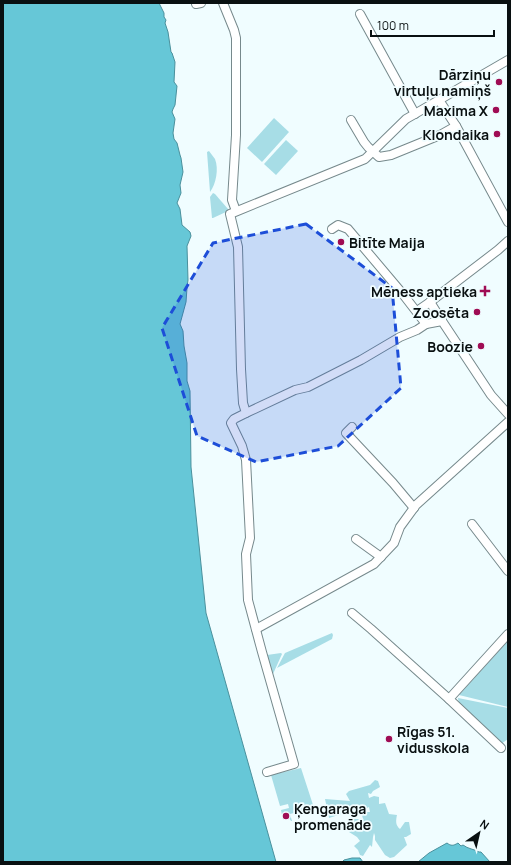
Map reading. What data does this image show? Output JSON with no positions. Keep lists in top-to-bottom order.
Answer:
{
  "places": {
    "other": [
      "Dārziņu virtuļu namiņš",
      "Maxima X",
      "Klondaika",
      "Bitīte Maija",
      "Zoosēta",
      "Boozie",
      "Rīgas 51. vidusskola",
      "Ķengaraga promenāde"
    ],
    "health": ["Mēness aptieka"]
  },
  "scale_bar": "100 m",
  "north": "top right"
}
